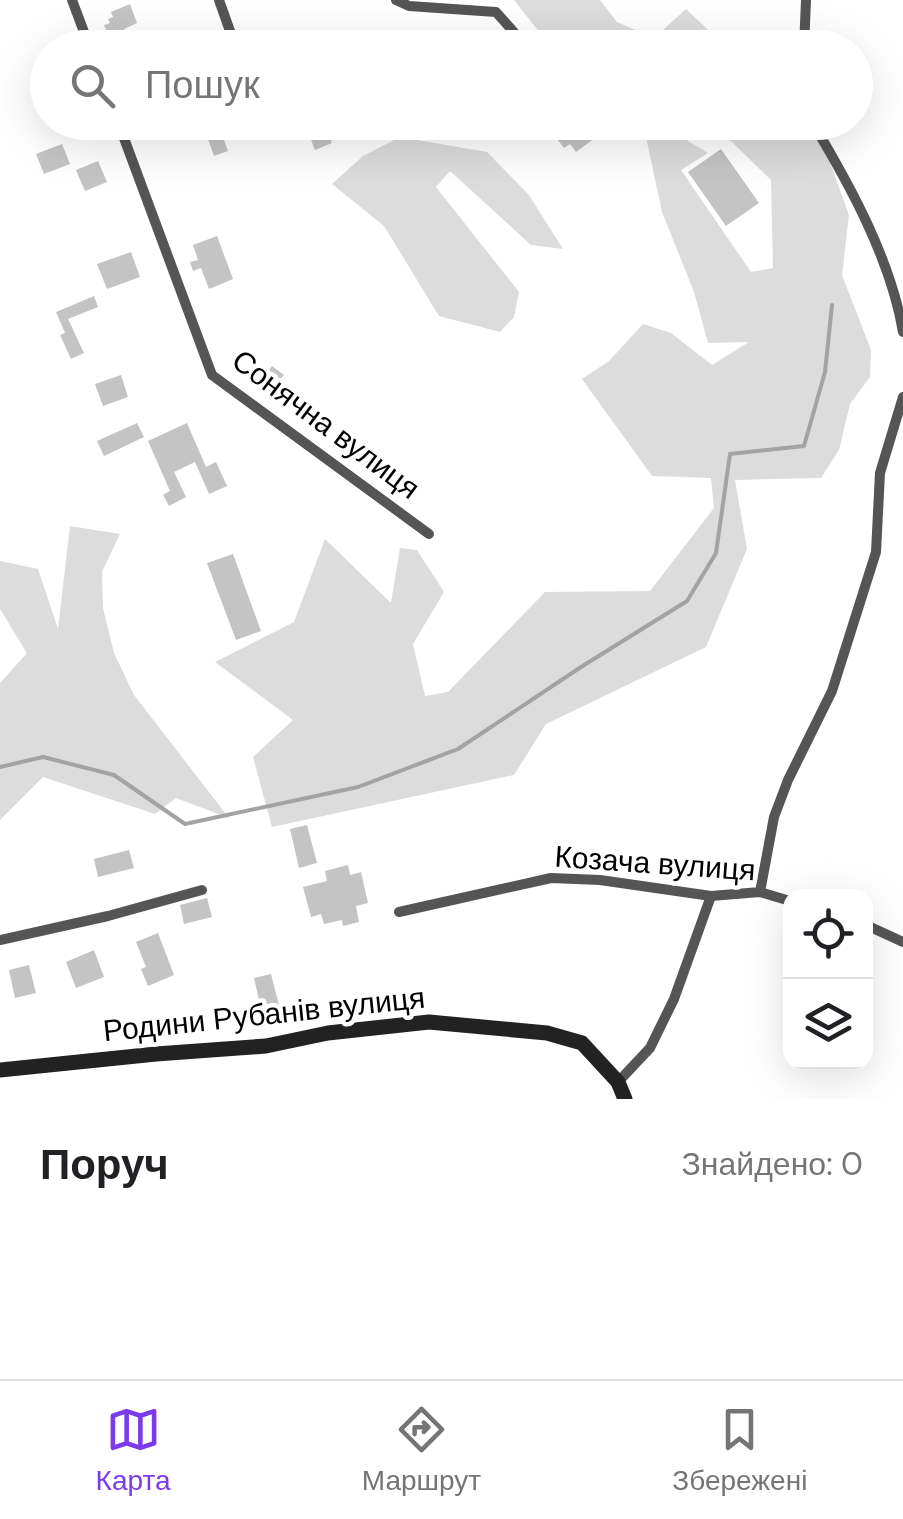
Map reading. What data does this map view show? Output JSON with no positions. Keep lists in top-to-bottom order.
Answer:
{
  "streets": {
    "street": ["Сонячна вулиця", "Козача вулиця", "Родини Рубанів вулиця"]
  },
  "page": {
    "search": "Пошук",
    "heading": ["Поруч", "Знайдено: 0"],
    "nav": ["Карта", "Маршрут", "Збережені"]
  }
}
